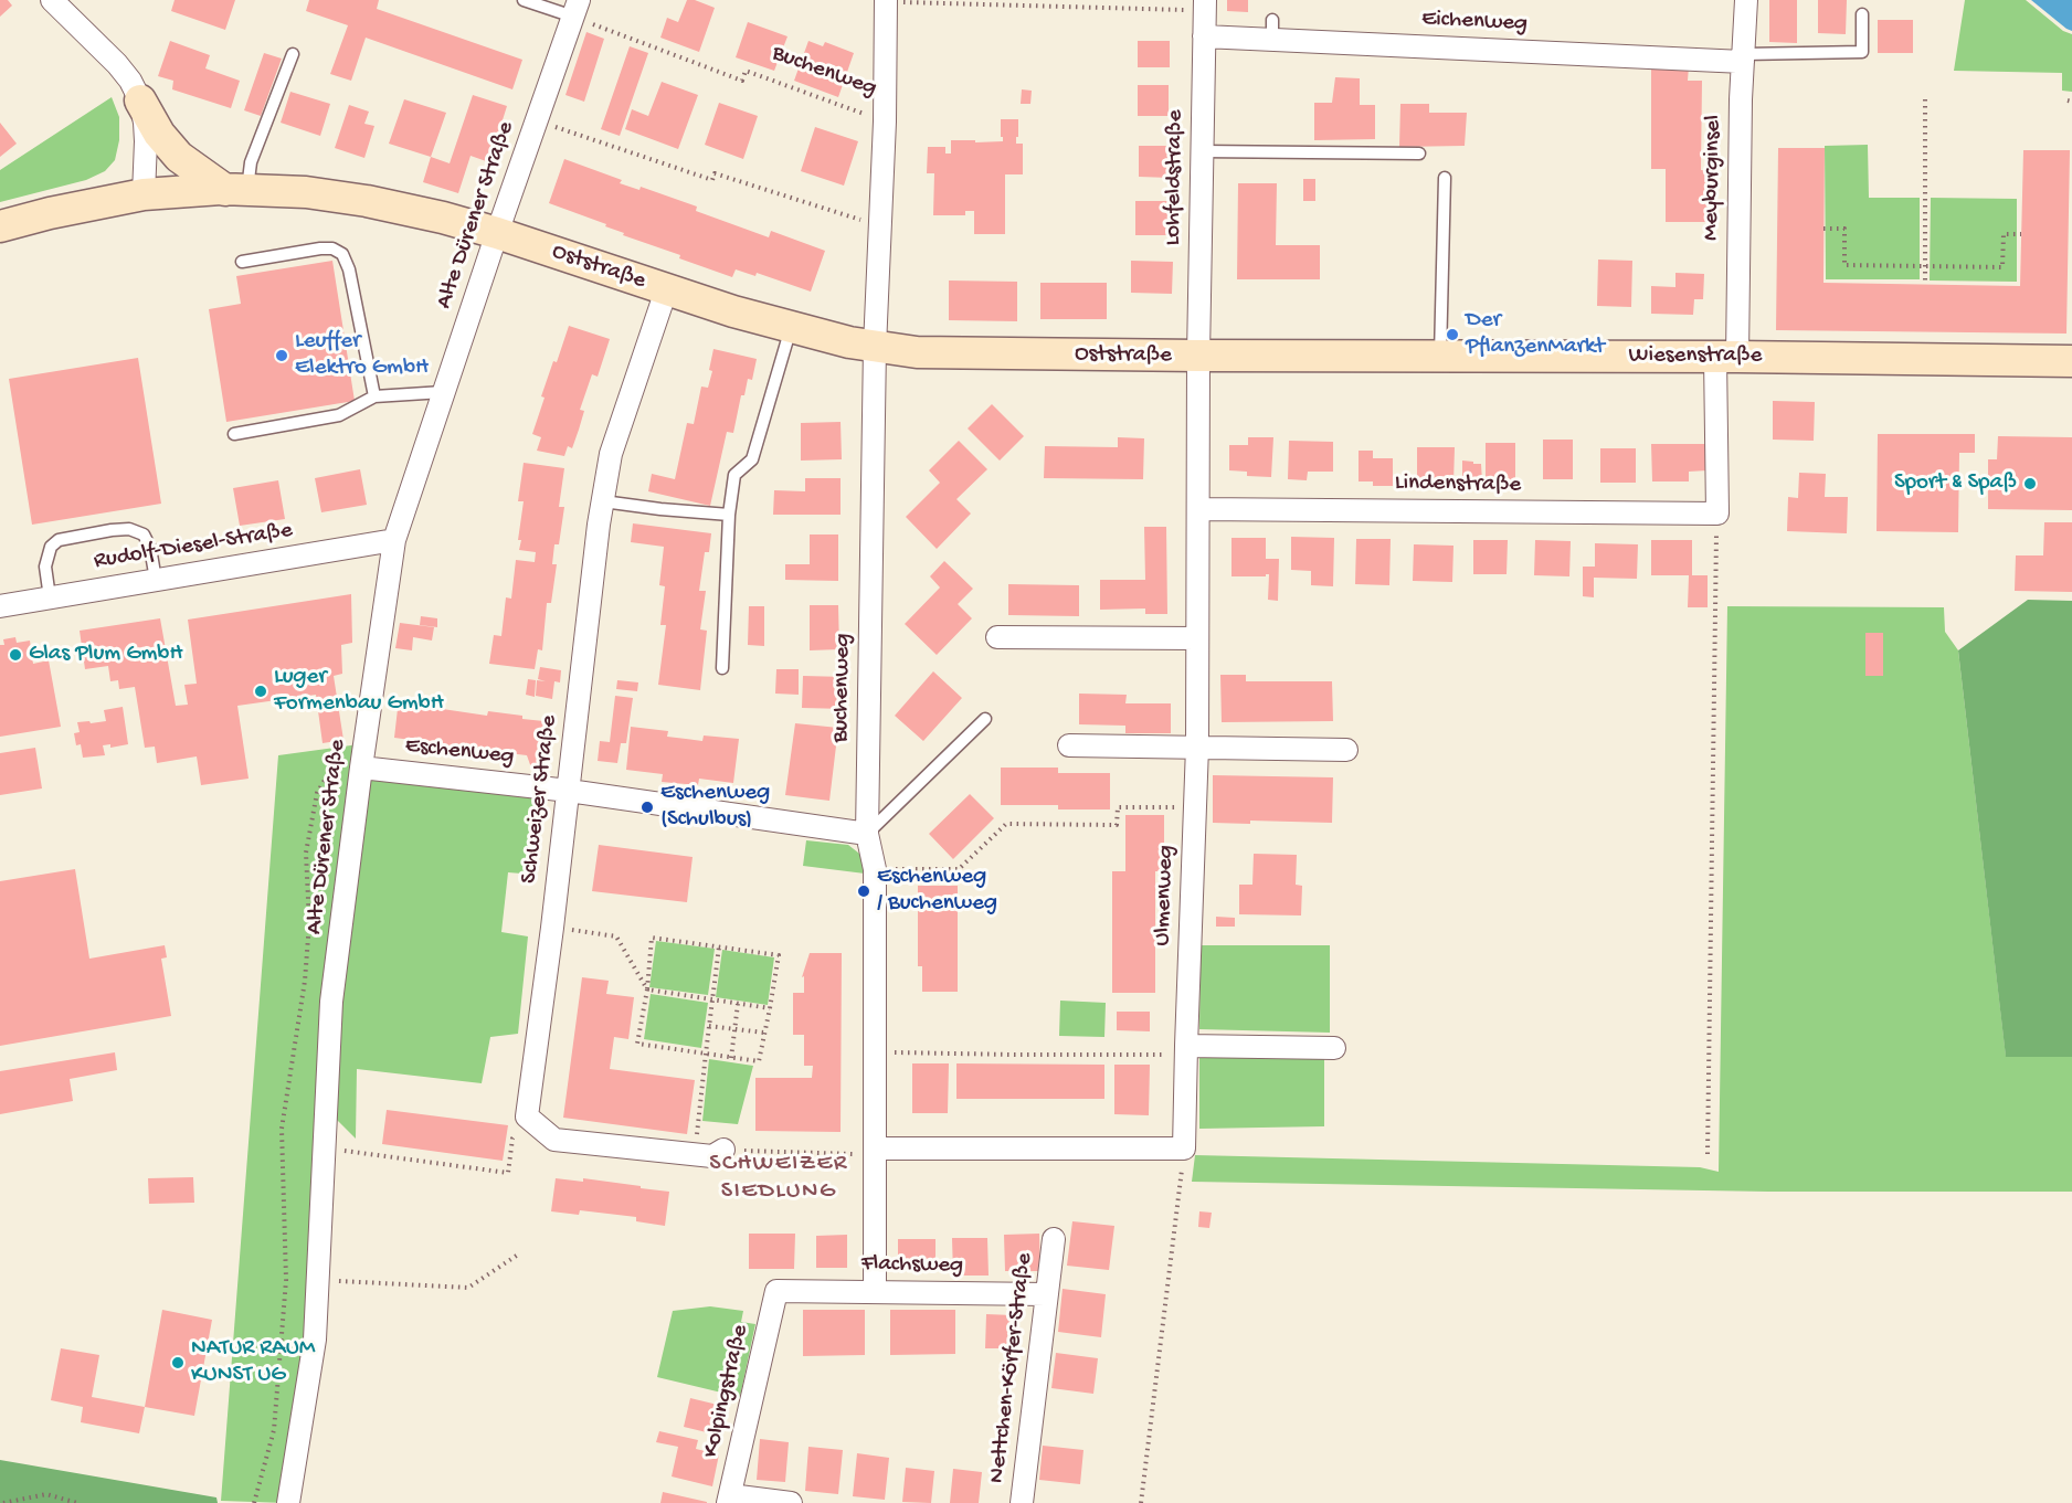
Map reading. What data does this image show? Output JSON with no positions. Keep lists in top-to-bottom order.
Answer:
{
  "streets": {
    "main road": ["Oststraße", "Wiesenstraße"],
    "street": [
      "Eichenweg",
      "Buchenweg",
      "Lohfeldstraße",
      "Meyburginsel",
      "Alte Dürener Straße",
      "Lindenstraße",
      "Rudolf-Diesel-Straße",
      "Eschenweg",
      "Schweizer Straße",
      "Ulmenweg",
      "Flachsweg",
      "Nettchen-Körfer-Straße",
      "Kolpingstraße"
    ]
  },
  "crossings": [
    ["Eichenweg", "Lohfeldstraße"],
    ["Eichenweg", "Meyburginsel"],
    ["Buchenweg", "Alte Dürener Straße"],
    ["Buchenweg", "Oststraße"],
    ["Buchenweg", "Eschenweg"],
    ["Buchenweg", "Flachsweg"],
    ["Lohfeldstraße", "Oststraße"],
    ["Lohfeldstraße", "Wiesenstraße"],
    ["Lohfeldstraße", "Ulmenweg"],
    ["Meyburginsel", "Wiesenstraße"],
    ["Meyburginsel", "Lindenstraße"],
    ["Alte Dürener Straße", "Oststraße"],
    ["Alte Dürener Straße", "Rudolf-Diesel-Straße"],
    ["Alte Dürener Straße", "Eschenweg"],
    ["Oststraße", "Wiesenstraße"],
    ["Oststraße", "Schweizer Straße"],
    ["Oststraße", "Ulmenweg"],
    ["Wiesenstraße", "Ulmenweg"],
    ["Lindenstraße", "Ulmenweg"],
    ["Eschenweg", "Schweizer Straße"],
    ["Flachsweg", "Nettchen-Körfer-Straße"],
    ["Flachsweg", "Kolpingstraße"]
  ],
  "districts": ["SCHWEIZER SIEDLUNG"],
  "places": [
    "Der PflanzenMarkt",
    "Leuffer Elektro GmbH",
    "Sport & Spaß",
    "Glas Plum GmbH",
    "Luger Formenbau GmbH",
    "Eschenweg (Schulbus)",
    "Eschenweg / Buchenweg",
    "NATUR RAUM KUNST UG"
  ]
}
